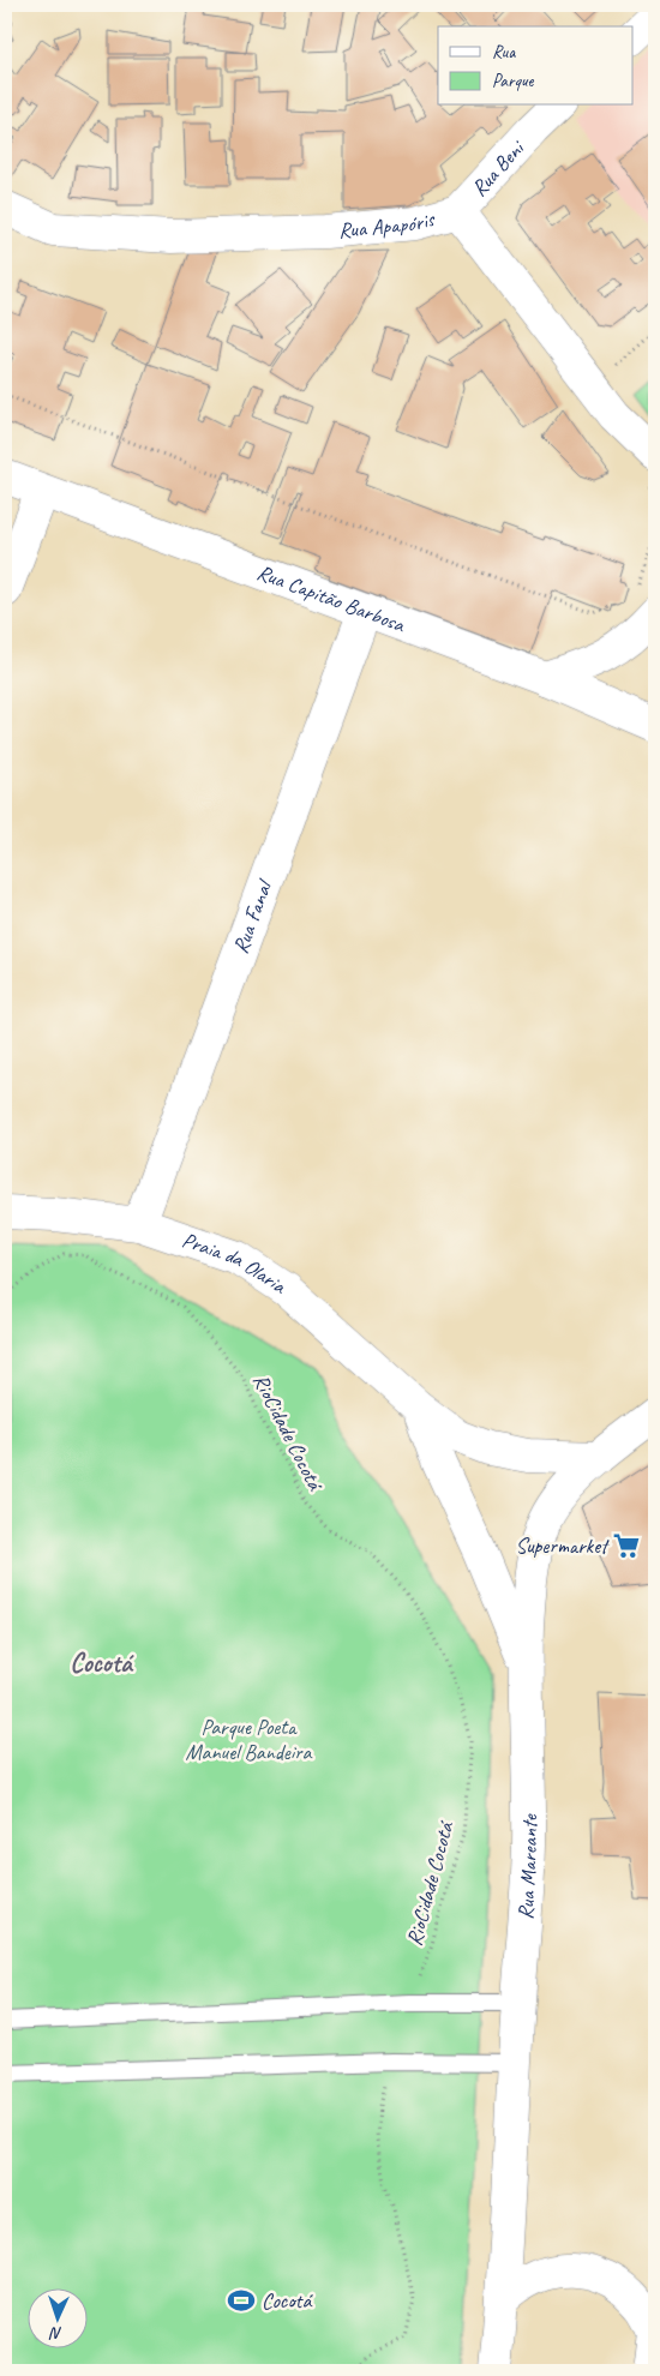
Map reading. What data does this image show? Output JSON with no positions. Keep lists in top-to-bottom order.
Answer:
{
  "streets": {
    "street": [
      "Rua Beni",
      "Rua Apapóris",
      "Rua Capitão Barbosa",
      "Rua Fanal",
      "Praia da Olaria",
      "Rua Mareante"
    ],
    "path": ["RioCidade Cocotá"]
  },
  "crossings": [
    ["Rua Beni", "Rua Apapóris"],
    ["Rua Capitão Barbosa", "Rua Fanal"],
    ["Rua Fanal", "Praia da Olaria"],
    ["Praia da Olaria", "Rua Mareante"]
  ],
  "districts": ["Cocotá"],
  "parks": ["Parque Poeta Manuel Bandeira"],
  "places": {
    "supermarket": ["Supermarket"],
    "sports": ["Cocotá"]
  },
  "legend": ["Rua", "Parque"],
  "north": "bottom"
}
